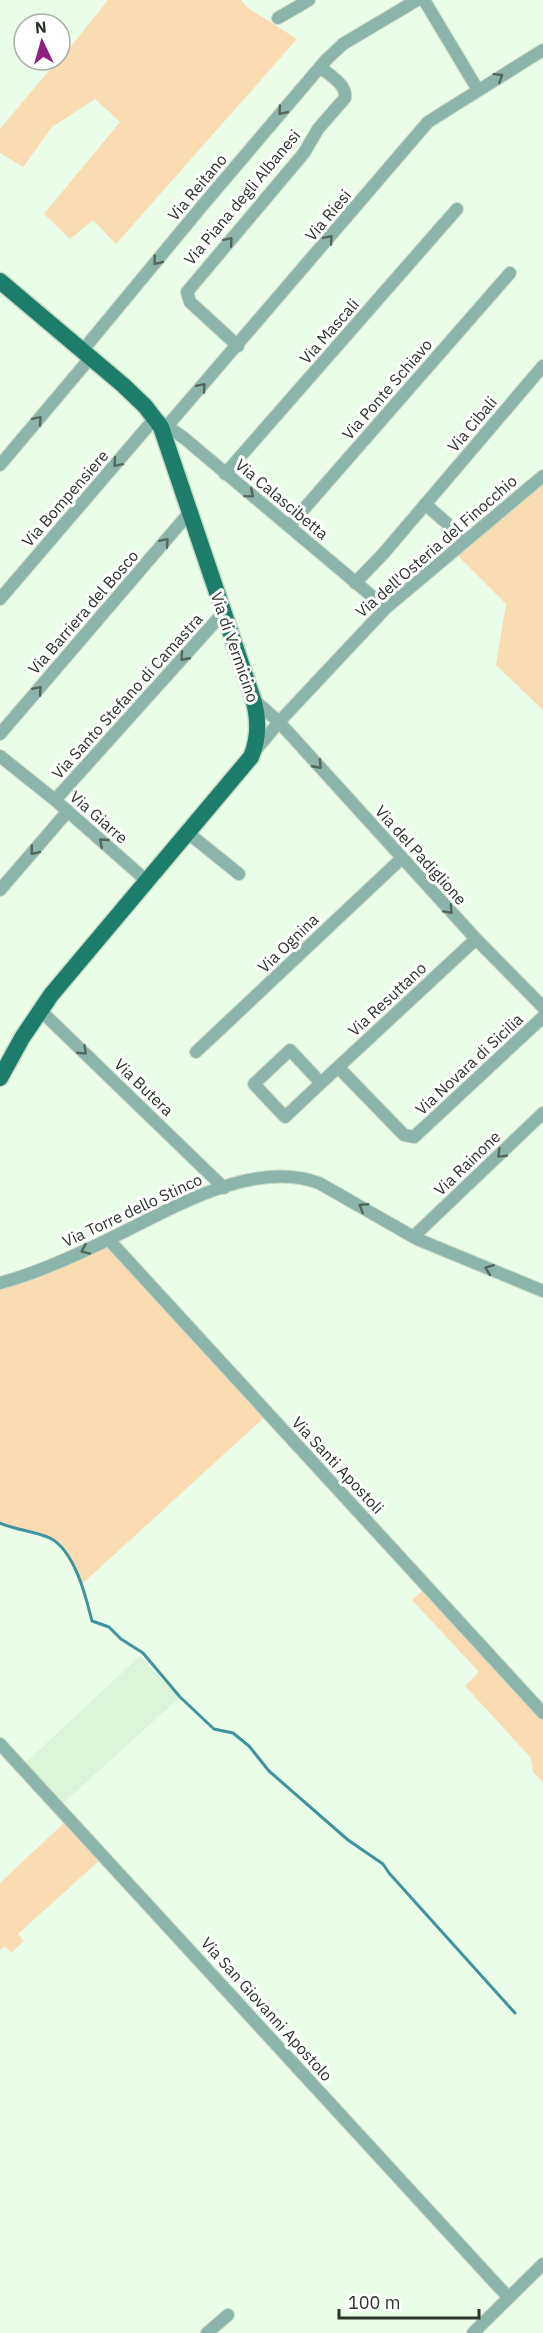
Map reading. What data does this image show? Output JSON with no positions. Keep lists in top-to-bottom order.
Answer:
{
  "streets": {
    "main road": ["Via di Vermicino"],
    "street": [
      "Via Reitano",
      "Via Piana degli Albanesi",
      "Via Riesi",
      "Via Mascali",
      "Via Ponte Schiavo",
      "Via Cibali",
      "Via Bompensiere",
      "Via Calascibetta",
      "Via dell'Osteria del Finocchio",
      "Via Barriera del Bosco",
      "Via Santo Stefano di Camastra",
      "Via Giarre",
      "Via del Padiglione",
      "Via Ognina",
      "Via Resuttano",
      "Via Novara di Sicilia",
      "Via Butera",
      "Via Rainone",
      "Via Torre dello Stinco",
      "Via Santi Apostoli",
      "Via San Giovanni Apostolo"
    ]
  },
  "crossings": [
    ["Via Reitano", "Via Piana degli Albanesi"],
    ["Via Reitano", "Via di Vermicino"],
    ["Via Piana degli Albanesi", "Via Riesi"],
    ["Via Riesi", "Via Bompensiere"],
    ["Via Riesi", "Via Calascibetta"],
    ["Via Riesi", "Via di Vermicino"],
    ["Via Mascali", "Via Calascibetta"],
    ["Via Ponte Schiavo", "Via Calascibetta"],
    ["Via Cibali", "Via Calascibetta"],
    ["Via Bompensiere", "Via Calascibetta"],
    ["Via Bompensiere", "Via di Vermicino"],
    ["Via Calascibetta", "Via dell'Osteria del Finocchio"],
    ["Via Calascibetta", "Via di Vermicino"],
    ["Via dell'Osteria del Finocchio", "Via di Vermicino"],
    ["Via dell'Osteria del Finocchio", "Via del Padiglione"],
    ["Via Barriera del Bosco", "Via di Vermicino"],
    ["Via di Vermicino", "Via Santo Stefano di Camastra"],
    ["Via di Vermicino", "Via Giarre"],
    ["Via di Vermicino", "Via del Padiglione"],
    ["Via di Vermicino", "Via Butera"],
    ["Via Santo Stefano di Camastra", "Via Giarre"],
    ["Via del Padiglione", "Via Ognina"],
    ["Via del Padiglione", "Via Resuttano"],
    ["Via Resuttano", "Via Novara di Sicilia"],
    ["Via Butera", "Via Torre dello Stinco"],
    ["Via Rainone", "Via Torre dello Stinco"],
    ["Via Torre dello Stinco", "Via Santi Apostoli"]
  ],
  "one_way": [
    "Via Riesi",
    "Via Bompensiere",
    "Via Barriera del Bosco",
    "Via Santo Stefano di Camastra",
    "Via Giarre",
    "Via del Padiglione",
    "Via Butera",
    "Via Rainone",
    "Via Torre dello Stinco"
  ],
  "scale_bar": "100 m",
  "north": "top"
}
